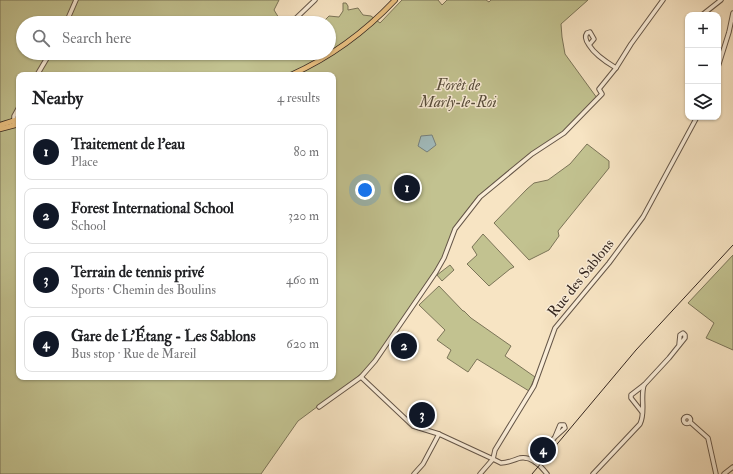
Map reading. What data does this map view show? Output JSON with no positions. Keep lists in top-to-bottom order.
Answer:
{
  "streets": {
    "street": ["Rue des Sablons"]
  },
  "parks": ["Forêt de Marly-le-Roi"],
  "page": {
    "map_buttons": ["+", "−"],
    "search": "Search here",
    "heading": ["Nearby", "4 results"],
    "list": [
      {
        "mark": "1",
        "name": "Traitement de l'eau",
        "note": "Place",
        "value": "80 m"
      },
      {
        "mark": "2",
        "name": "Forest International School",
        "note": "School",
        "value": "320 m"
      },
      {
        "mark": "3",
        "name": "Terrain de tennis privé",
        "note": "Sports · Chemin des Boulins",
        "value": "460 m"
      },
      {
        "mark": "4",
        "name": "Gare de L'Étang - Les Sablons",
        "note": "Bus stop · Rue de Mareil",
        "value": "620 m"
      }
    ],
    "pins": [
      "1",
      "2",
      "3",
      "4"
    ]
  }
}
